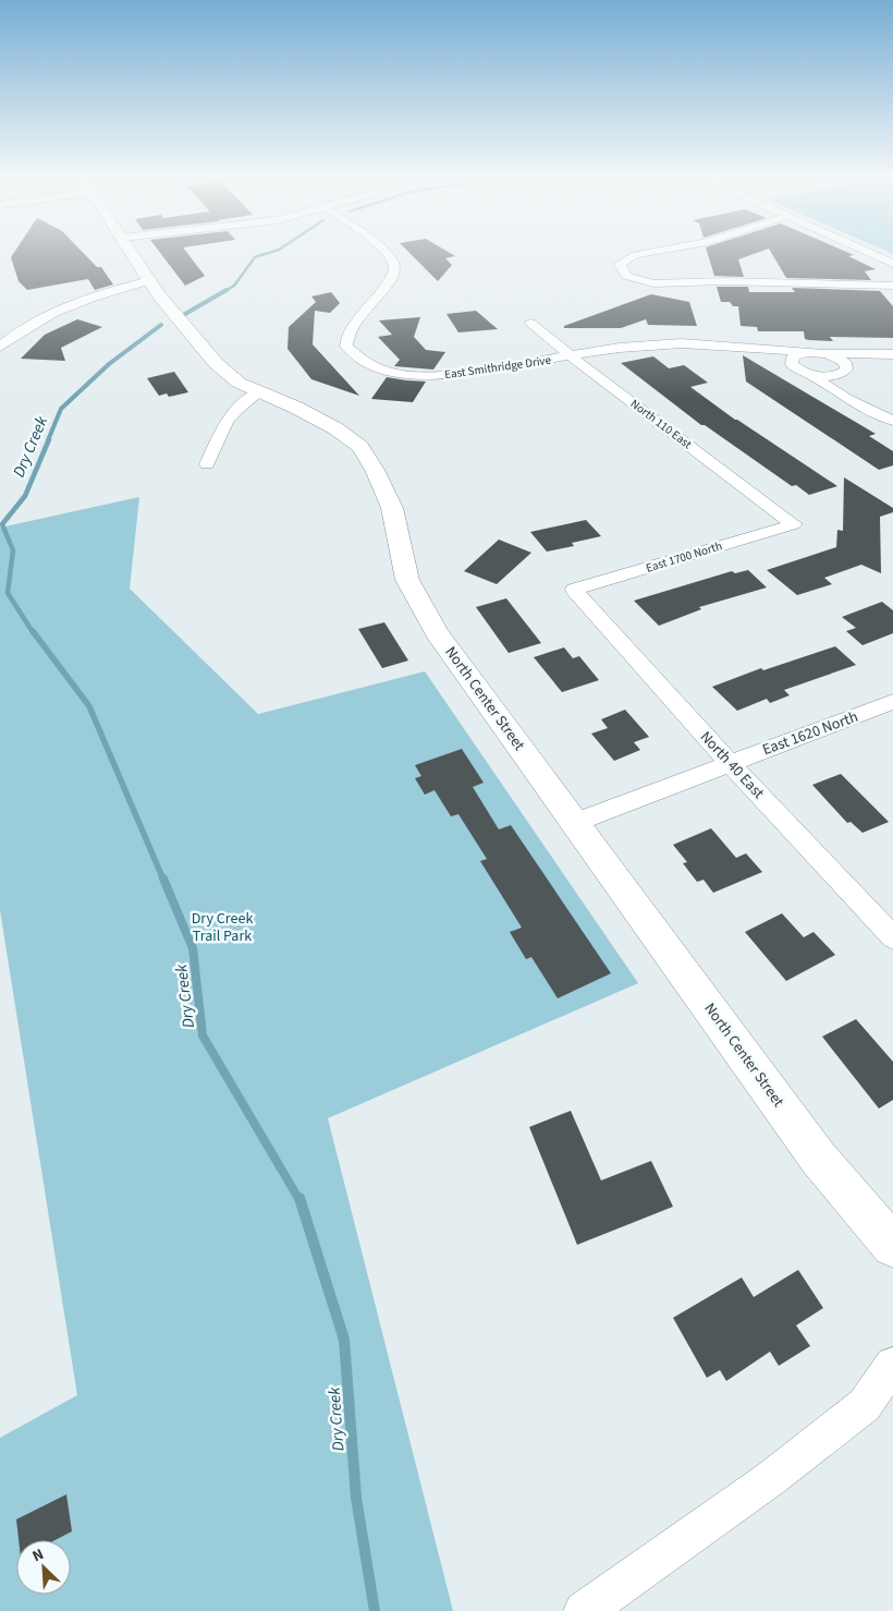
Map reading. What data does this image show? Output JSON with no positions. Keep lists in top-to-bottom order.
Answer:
{
  "streets": {
    "street": [
      "East Smithridge Drive",
      "North 110 East",
      "East 1700 North",
      "North Center Street",
      "East 1620 North",
      "North 40 East"
    ]
  },
  "crossings": [
    ["East Smithridge Drive", "North 110 East"],
    ["North 110 East", "East 1700 North"],
    ["East 1700 North", "North 40 East"],
    ["North Center Street", "East 1620 North"],
    ["East 1620 North", "North 40 East"]
  ],
  "water": ["Dry Creek"],
  "parks": ["Dry Creek Trail Park"],
  "north": "top left"
}
